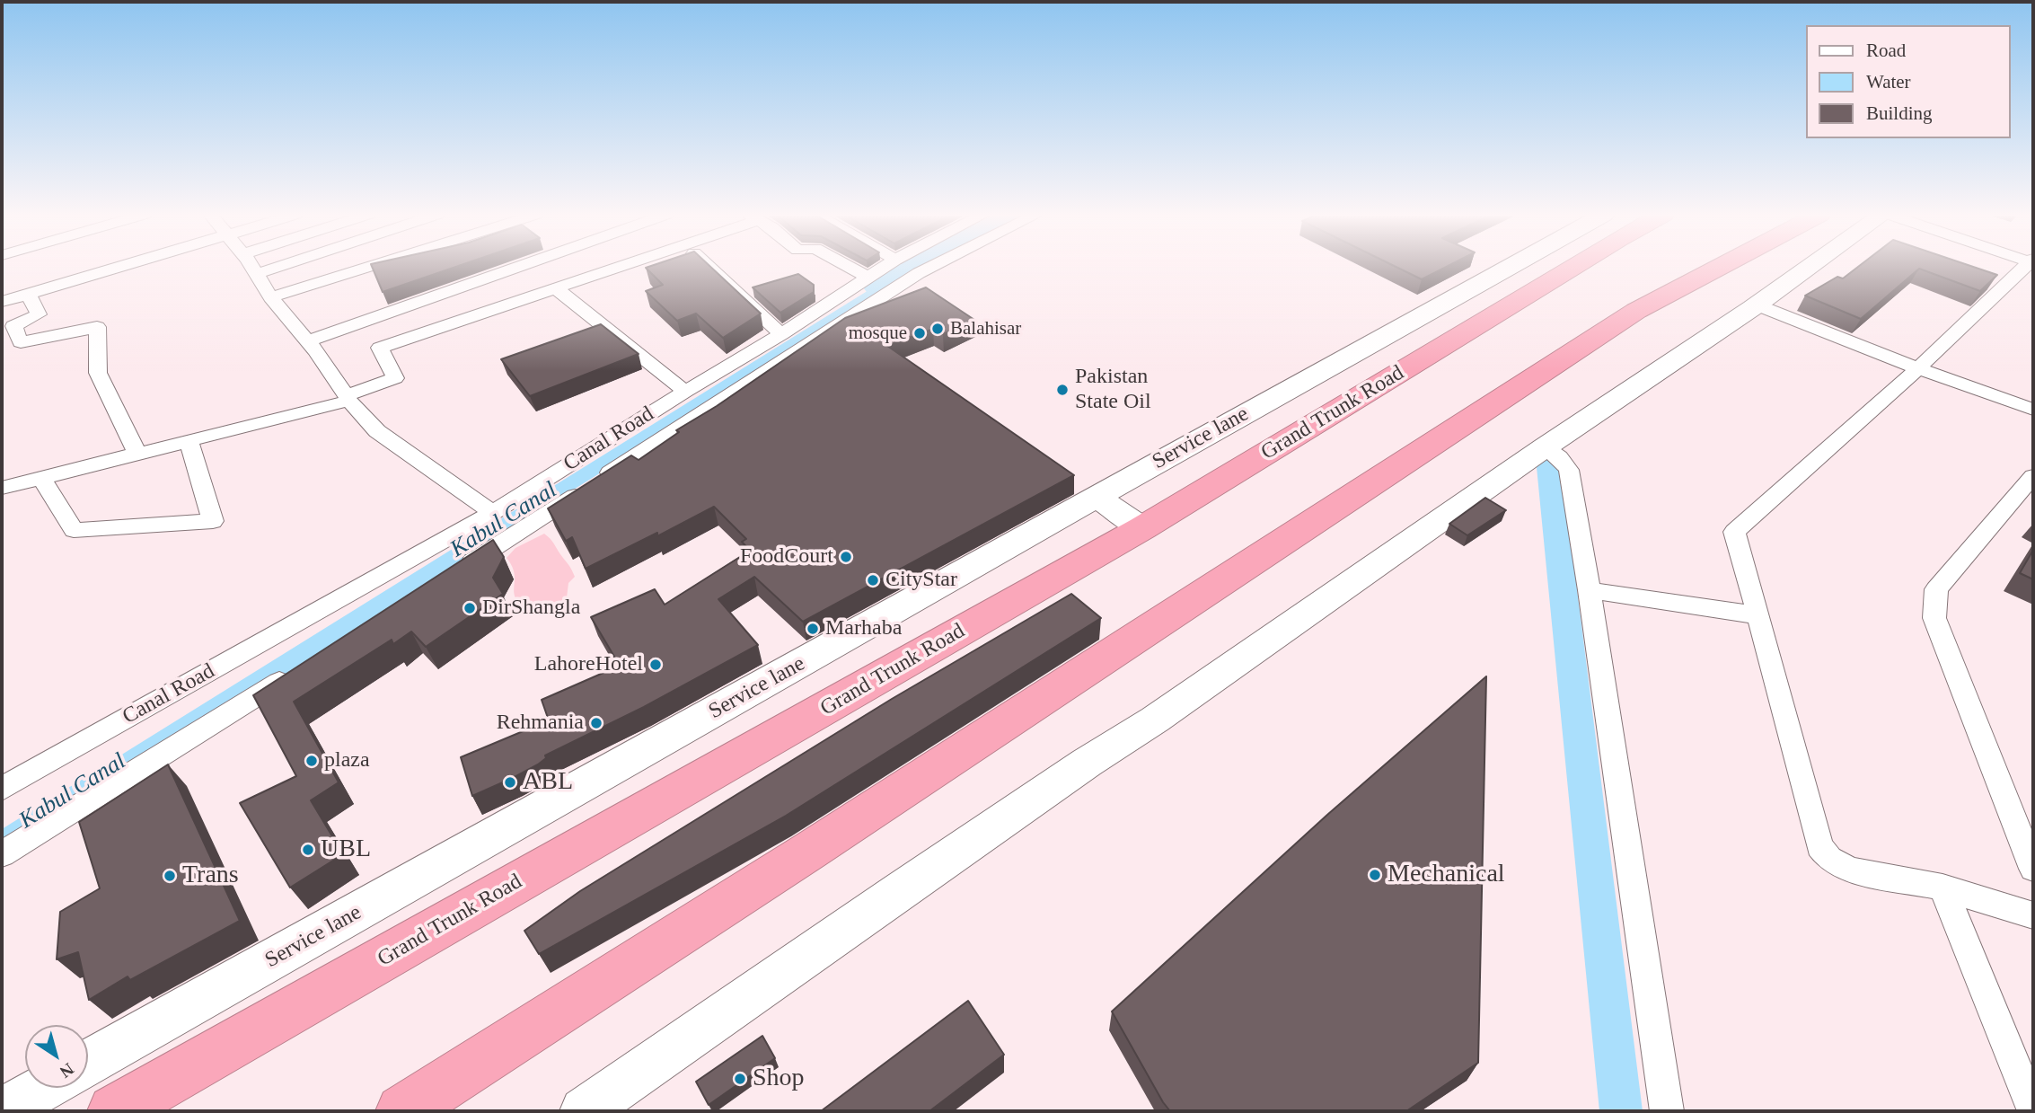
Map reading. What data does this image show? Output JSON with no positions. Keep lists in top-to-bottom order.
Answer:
{
  "streets": {
    "highway": ["Grand Trunk Road"],
    "street": ["Service lane", "Canal Road"]
  },
  "water": ["Kabul Canal"],
  "places": [
    "Balahisar",
    "mosque",
    "Pakistan State Oil",
    "FoodCourt",
    "CityStar",
    "DirShangla",
    "Marhaba",
    "LahoreHotel",
    "Rehmania",
    "plaza",
    "ABL",
    "UBL",
    "Mechanical",
    "Trans",
    "Shop"
  ],
  "legend": ["Road", "Water", "Building"],
  "north": "bottom right"
}
